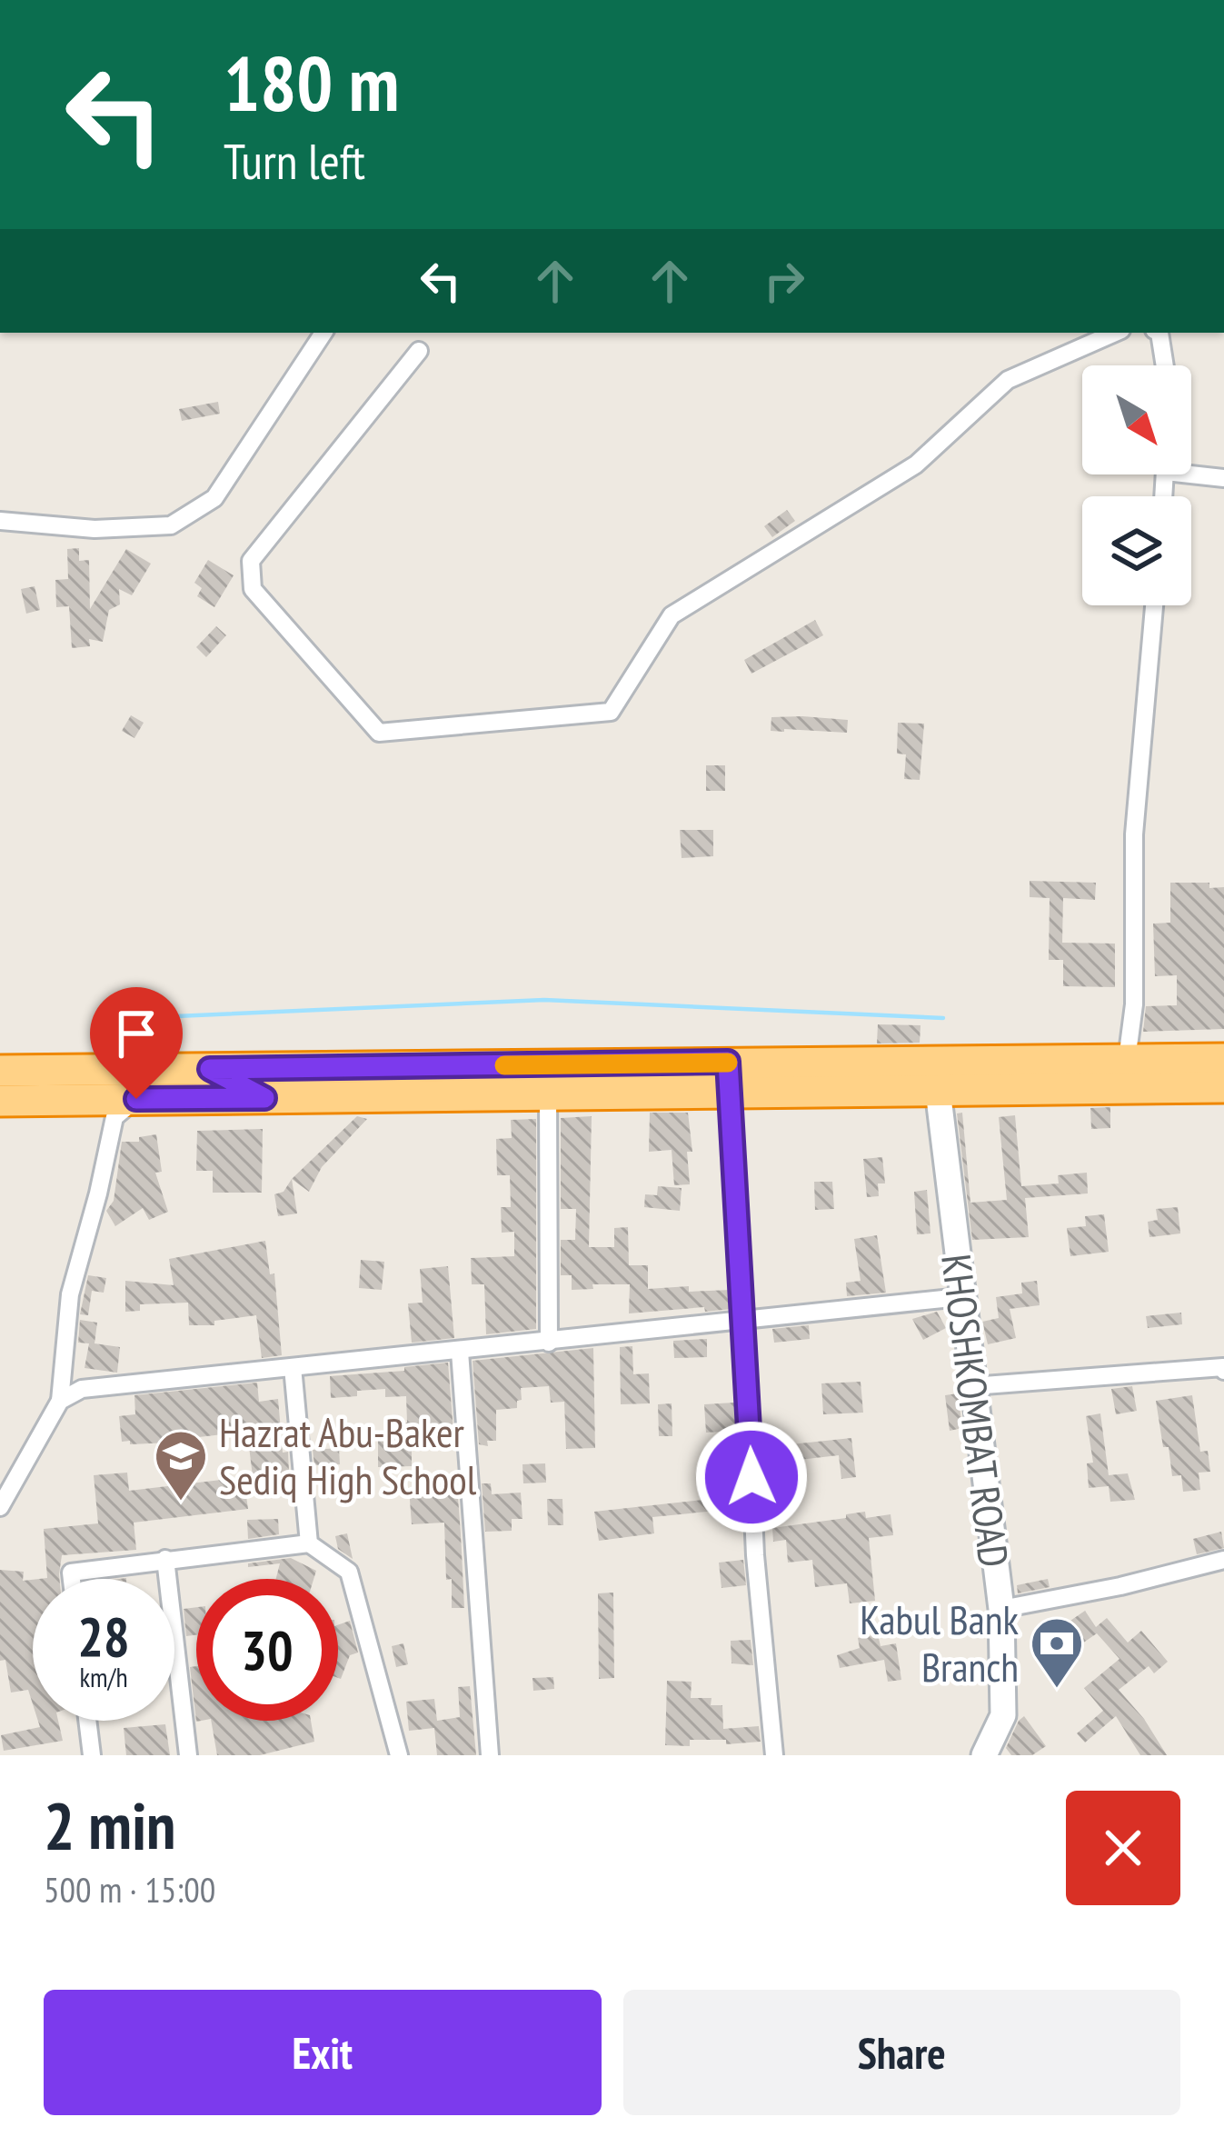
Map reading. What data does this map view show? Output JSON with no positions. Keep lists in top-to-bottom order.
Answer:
{
  "streets": {
    "street": ["KHOSHKOMBAT ROAD"]
  },
  "places": {
    "school or university": ["Hazrat Abu-Baker Sediq High School"],
    "bank": ["Kabul Bank Branch"]
  },
  "north": "bottom right",
  "page": {
    "turn": ["180 m", "Turn left"],
    "speed": "28 km/h",
    "limit": "30",
    "heading": ["2 min", "500 m · 15:00"],
    "buttons": ["Exit", "Share"]
  }
}
